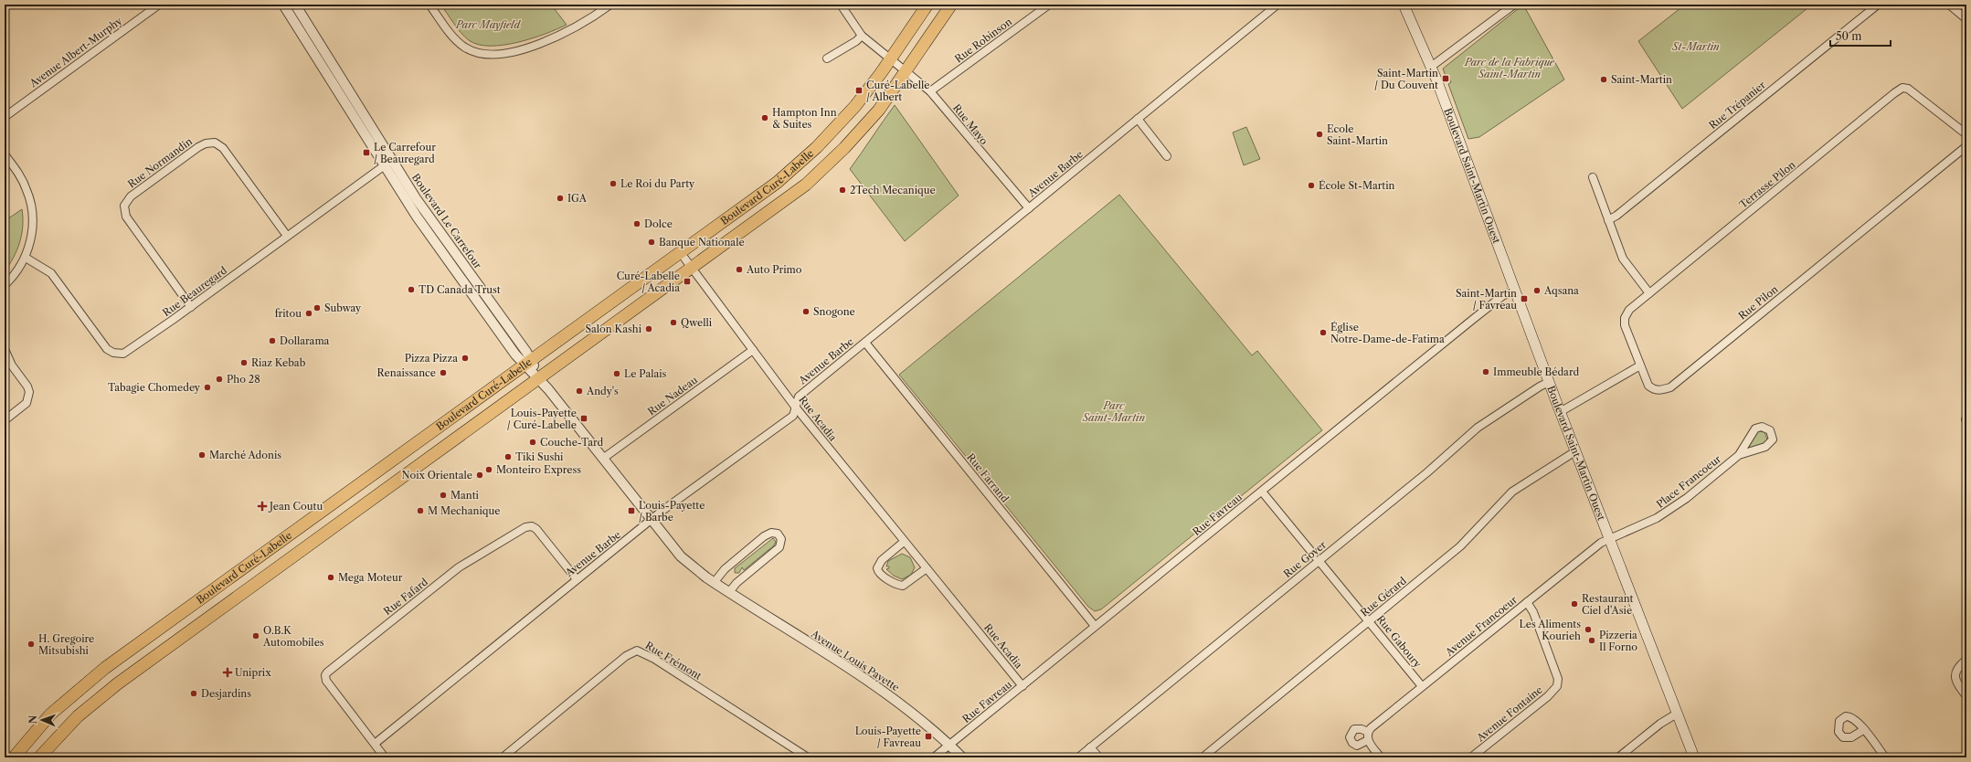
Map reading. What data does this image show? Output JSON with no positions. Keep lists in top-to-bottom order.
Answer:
{
  "streets": {
    "main road": ["Boulevard Saint-Martin Ouest", "Boulevard Curé-Labelle"],
    "street": [
      "Rue Robinson",
      "Avenue Albert-Murphy",
      "Rue Trépanier",
      "Rue Mayo",
      "Rue Normandin",
      "Avenue Barbe",
      "Terrasse Pilon",
      "Boulevard Le Carrefour",
      "Rue Beauregard",
      "Rue Pilon",
      "Rue Nadeau",
      "Rue Acadia",
      "Rue Farrand",
      "Place Francoeur",
      "Rue Favreau",
      "Rue Goyer",
      "Rue Fafard",
      "Rue Gérard",
      "Avenue Francoeur",
      "Rue Gaboury",
      "Rue Frémont",
      "Avenue Louis Payette",
      "Avenue Fontaine"
    ]
  },
  "crossings": [
    ["Rue Robinson", "Rue Mayo"],
    ["Rue Mayo", "Avenue Barbe"],
    ["Rue Mayo", "Boulevard Curé-Labelle"],
    ["Rue Normandin", "Rue Beauregard"],
    ["Avenue Barbe", "Rue Acadia"],
    ["Avenue Barbe", "Rue Farrand"],
    ["Avenue Barbe", "Rue Fafard"],
    ["Avenue Barbe", "Avenue Louis Payette"],
    ["Boulevard Saint-Martin Ouest", "Place Francoeur"],
    ["Boulevard Saint-Martin Ouest", "Rue Favreau"],
    ["Boulevard Saint-Martin Ouest", "Rue Goyer"],
    ["Boulevard Saint-Martin Ouest", "Rue Gérard"],
    ["Boulevard Saint-Martin Ouest", "Avenue Francoeur"],
    ["Terrasse Pilon", "Rue Pilon"],
    ["Boulevard Curé-Labelle", "Boulevard Le Carrefour"],
    ["Boulevard Curé-Labelle", "Rue Acadia"],
    ["Boulevard Curé-Labelle", "Avenue Louis Payette"],
    ["Boulevard Le Carrefour", "Rue Beauregard"],
    ["Boulevard Le Carrefour", "Avenue Louis Payette"],
    ["Rue Nadeau", "Rue Acadia"],
    ["Rue Nadeau", "Avenue Louis Payette"],
    ["Rue Acadia", "Rue Favreau"],
    ["Rue Farrand", "Rue Favreau"],
    ["Place Francoeur", "Avenue Francoeur"],
    ["Rue Favreau", "Rue Gaboury"],
    ["Rue Favreau", "Avenue Louis Payette"],
    ["Rue Goyer", "Rue Gaboury"],
    ["Rue Gérard", "Rue Gaboury"],
    ["Avenue Francoeur", "Rue Gaboury"],
    ["Avenue Francoeur", "Avenue Fontaine"]
  ],
  "parks": [
    "Parc Mayfield",
    "St-Martin",
    "Parc de la Fabrique Saint-Martin",
    "Parc Saint-Martin"
  ],
  "places": {
    "transit": [
      "Saint-Martin / Du Couvent",
      "Curé-Labelle / Albert",
      "Le Carrefour / Beauregard",
      "Curé-Labelle / Acadia",
      "Saint-Martin / Favreau",
      "Louis-Payette / Curé-Labelle",
      "Louis-Payette / Barbe",
      "Louis-Payette / Favreau"
    ],
    "other": [
      "Saint-Martin",
      "Hampton Inn & Suites",
      "Ecole Saint-Martin",
      "Le Roi du Party",
      "École St-Martin",
      "2Tech Mecanique",
      "IGA",
      "Dolce",
      "Banque Nationale",
      "Auto Primo",
      "TD Canada Trust",
      "Aqsana",
      "Subway",
      "Snogone",
      "fritou",
      "Qwelli",
      "Salon Kashi",
      "Église Notre-Dame-de-Fatima",
      "Dollarama",
      "Pizza Pizza",
      "Riaz Kebab",
      "Immeuble Bédard",
      "Renaissance",
      "Le Palais",
      "Pho 28",
      "Tabagie Chomedey",
      "Andy's",
      "Couche-Tard",
      "Marché Adonis",
      "Tiki Sushi",
      "Monteiro Express",
      "Noix Orientale",
      "Manti",
      "M Mechanique",
      "Mega Moteur",
      "Restaurant Ciel d'Asie",
      "Les Aliments Kourieh",
      "O.B.K Automobiles",
      "Pizzeria Il Forno",
      "H. Gregoire Mitsubishi",
      "Desjardins"
    ],
    "health": ["Jean Coutu", "Uniprix"]
  },
  "scale_bar": "50 m",
  "north": "left"
}
